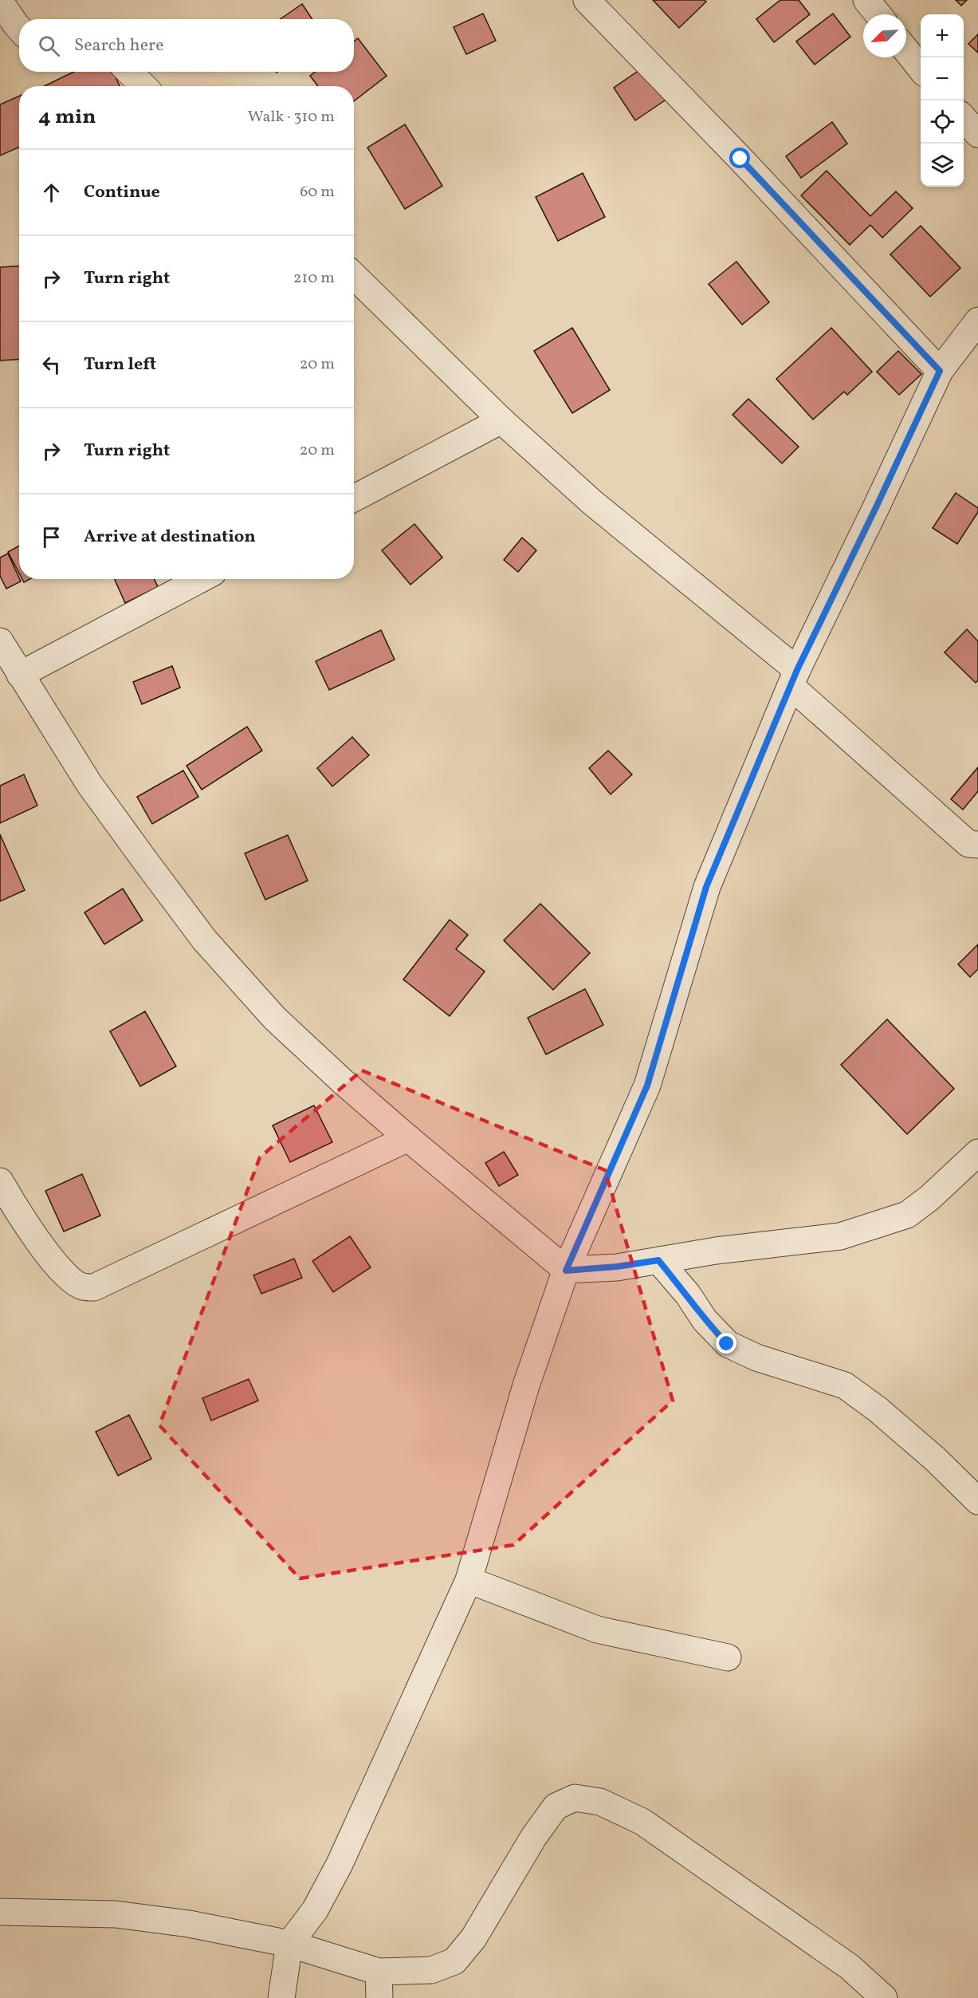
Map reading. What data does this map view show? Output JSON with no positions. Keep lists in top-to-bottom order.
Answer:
{
  "north": "bottom left",
  "page": {
    "map_buttons": ["+", "−"],
    "search": "Search here",
    "heading": ["4 min", "Walk · 310 m"],
    "list": [
      ["Continue", "60 m"],
      ["Turn right", "210 m"],
      ["Turn left", "20 m"],
      ["Turn right", "20 m"],
      "Arrive at destination"
    ]
  }
}
